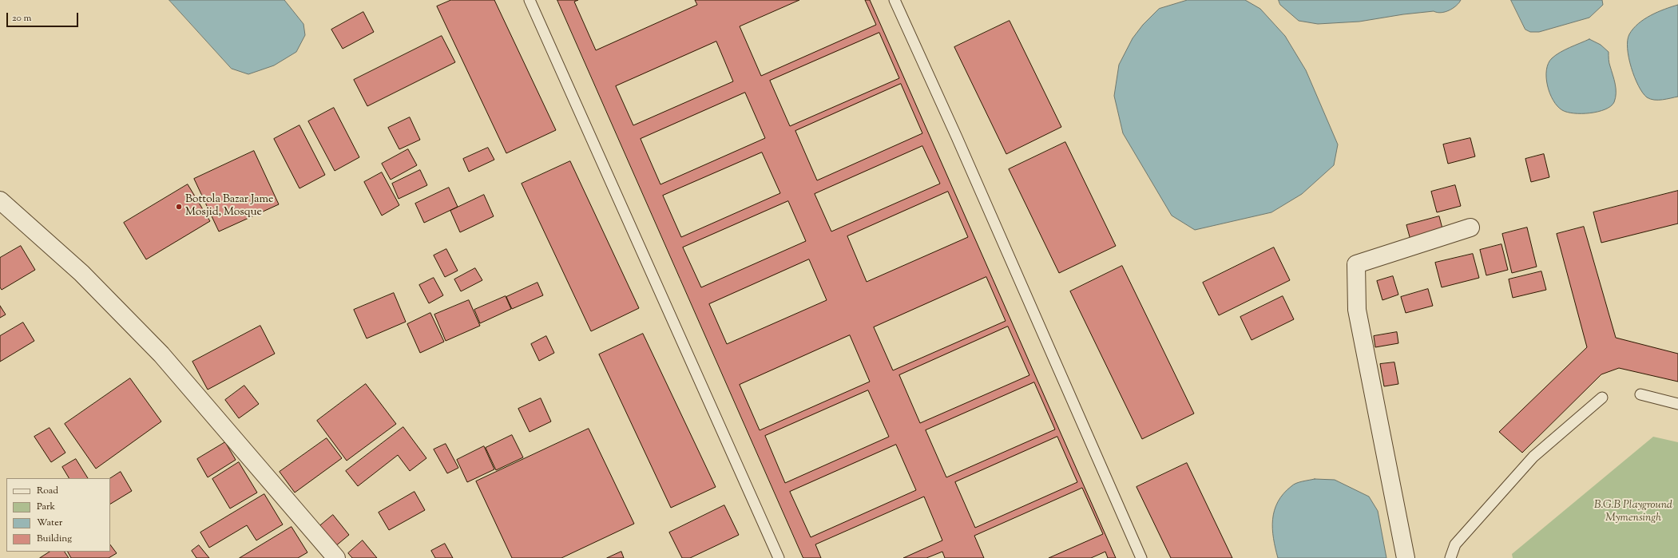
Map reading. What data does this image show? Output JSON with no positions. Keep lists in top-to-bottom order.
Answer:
{
  "parks": ["B.G.B Playground Mymensingh"],
  "places": ["Bottola Bazar Jame Mosjid, Mosque"],
  "legend": [
    "Road",
    "Park",
    "Water",
    "Building"
  ],
  "scale_bar": "20 m"
}
